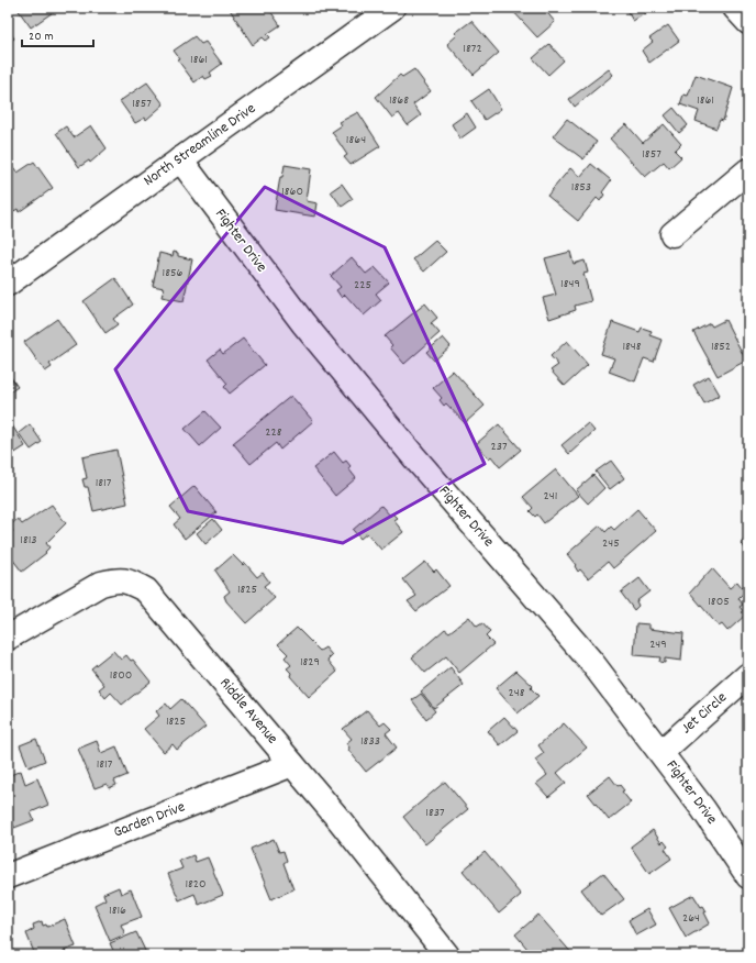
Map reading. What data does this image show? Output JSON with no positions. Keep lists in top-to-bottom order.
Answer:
{
  "streets": {
    "street": [
      "North Streamline Drive",
      "Fighter Drive",
      "Riddle Avenue",
      "Jet Circle",
      "Garden Drive"
    ]
  },
  "crossings": [
    ["North Streamline Drive", "Fighter Drive"],
    ["Fighter Drive", "Jet Circle"],
    ["Riddle Avenue", "Garden Drive"]
  ],
  "house_numbers": [
    "1872",
    "1861",
    "1868",
    "1861",
    "1857",
    "1864",
    "1857",
    "1853",
    "1860",
    "1856",
    "1849",
    "225",
    "1848",
    "1852",
    "228",
    "237",
    "1817",
    "241",
    "1813",
    "245",
    "1825",
    "1805",
    "249",
    "1829",
    "1800",
    "248",
    "1825",
    "1833",
    "1817",
    "1837",
    "1820",
    "1816",
    "264"
  ],
  "scale_bar": "20 m"
}
